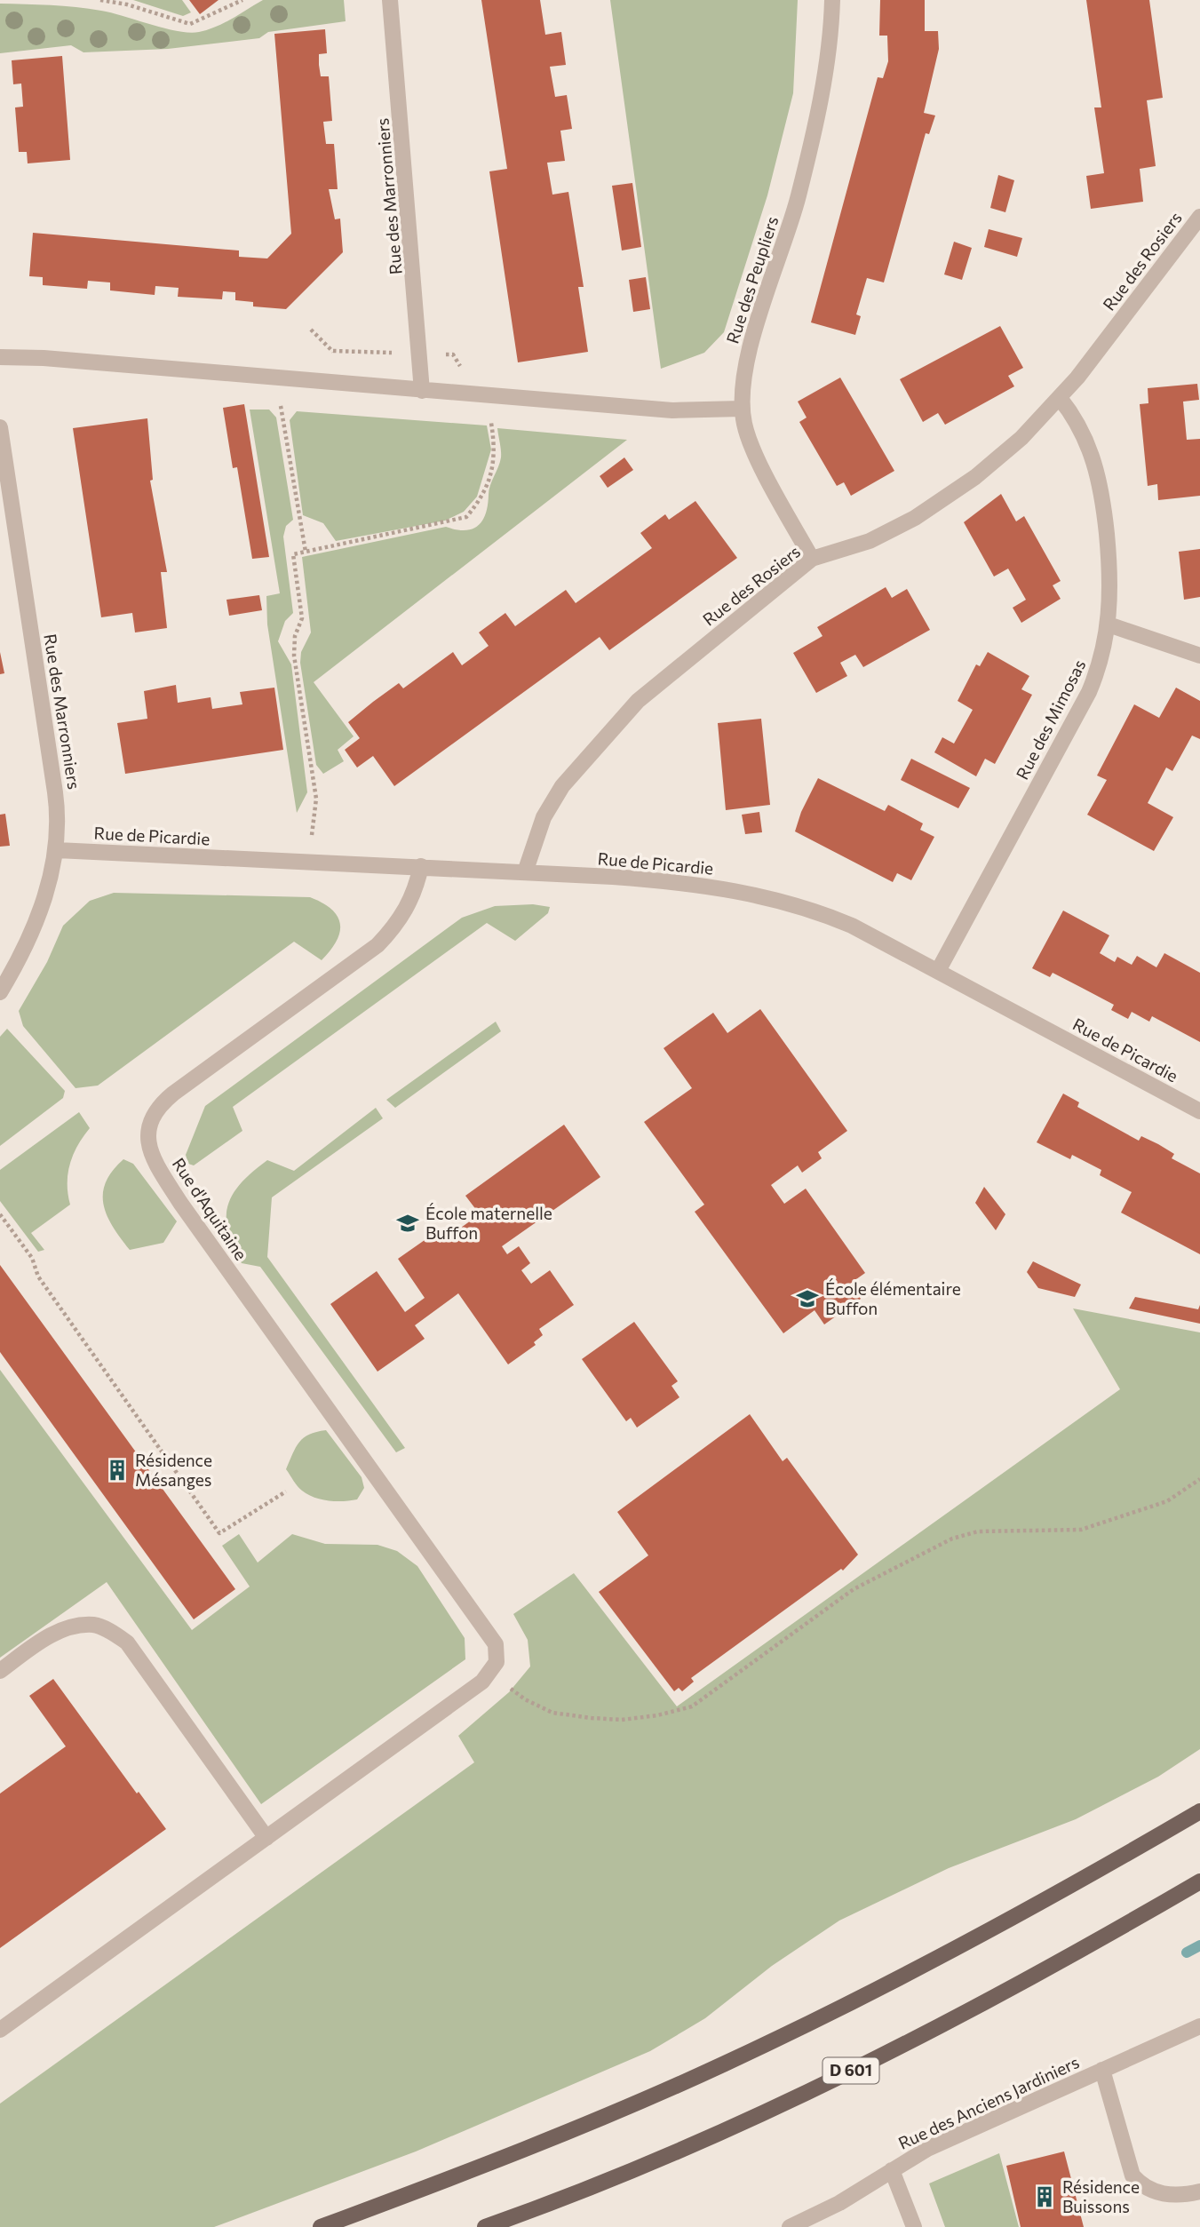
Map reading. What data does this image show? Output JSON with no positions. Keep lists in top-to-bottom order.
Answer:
{
  "streets": {
    "main road": ["D 601"],
    "street": [
      "Rue des Marronniers",
      "Rue des Rosiers",
      "Rue des Peupliers",
      "Rue des Mimosas",
      "Rue de Picardie",
      "Rue d'Aquitaine",
      "Rue des Anciens Jardiniers"
    ]
  },
  "crossings": [
    ["Rue des Marronniers", "Rue de Picardie"],
    ["Rue des Rosiers", "Rue des Peupliers"],
    ["Rue des Rosiers", "Rue des Mimosas"],
    ["Rue des Rosiers", "Rue de Picardie"],
    ["Rue des Mimosas", "Rue de Picardie"],
    ["Rue de Picardie", "Rue d'Aquitaine"]
  ],
  "places": {
    "school or university": ["École maternelle Buffon", "École élémentaire Buffon"],
    "building": ["Résidence Mésanges", "Résidence Buissons"]
  }
}
